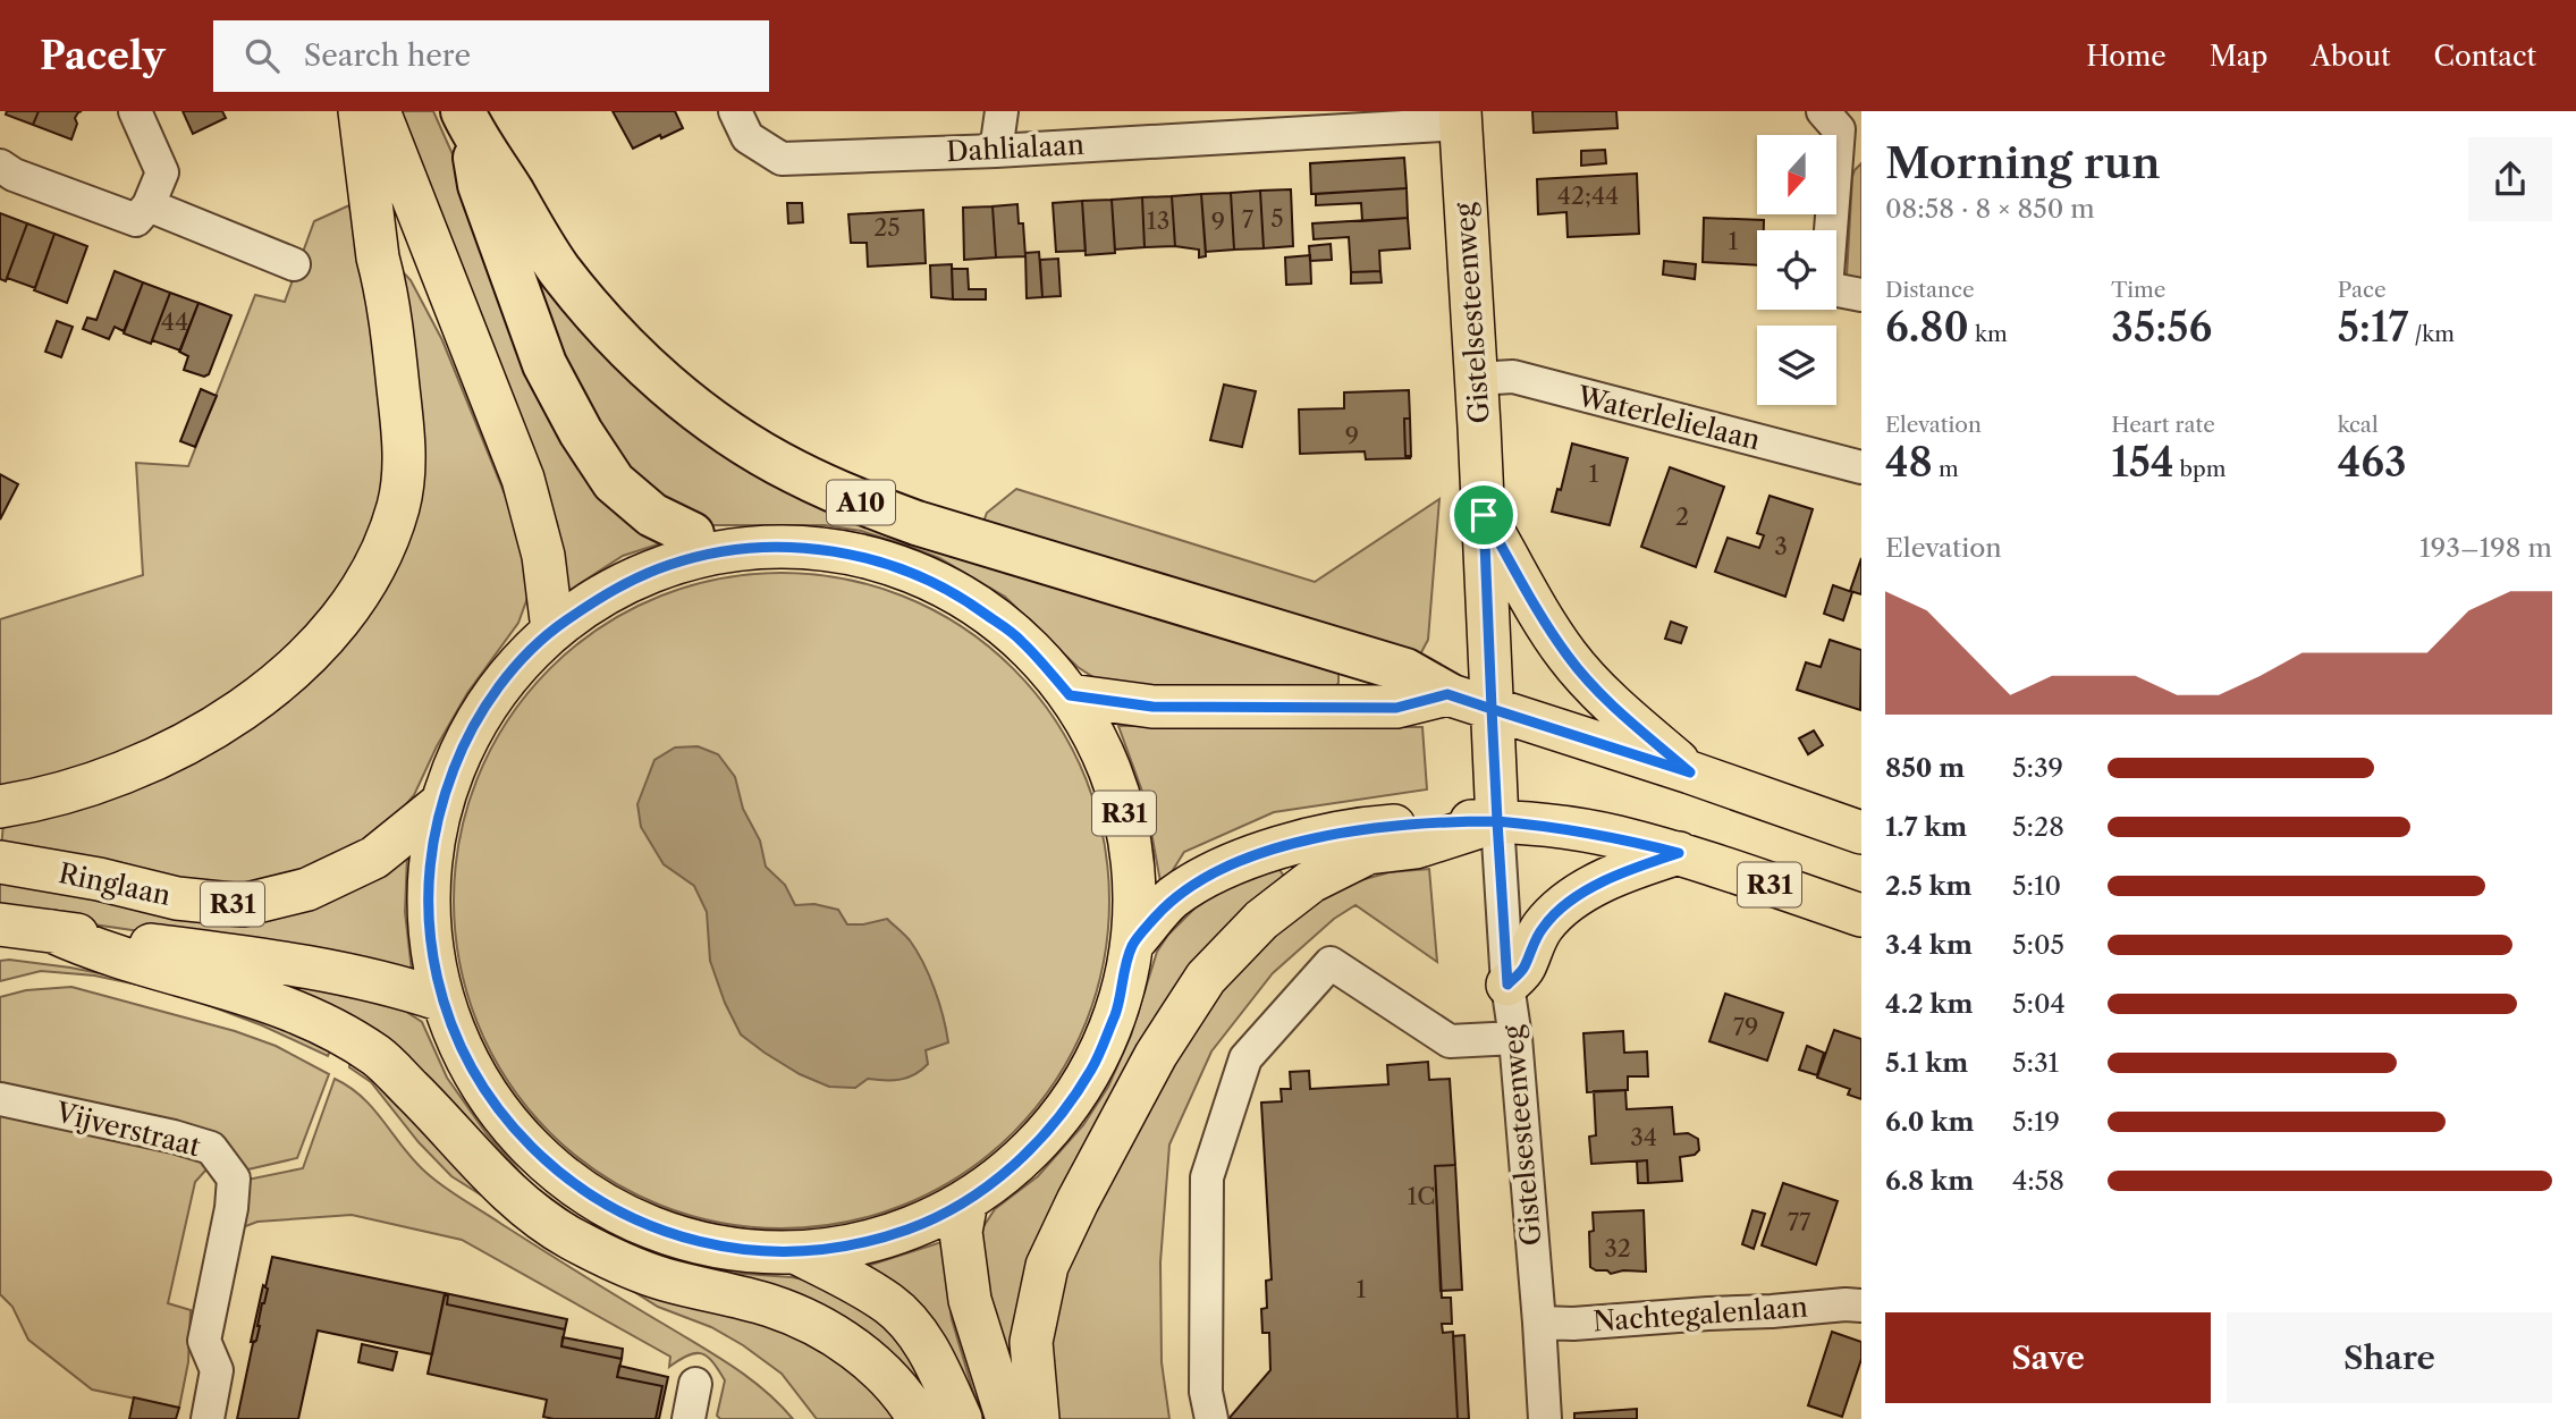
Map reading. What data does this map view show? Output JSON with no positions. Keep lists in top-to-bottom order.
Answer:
{
  "streets": {
    "highway": ["A10"],
    "main road": ["Gistelsesteenweg", "R31", "Ringlaan"],
    "street": [
      "Dahlialaan",
      "Waterlelielaan",
      "Vijverstraat",
      "Nachtegalenlaan"
    ]
  },
  "crossings": [
    ["Dahlialaan", "Gistelsesteenweg"],
    ["Gistelsesteenweg", "Waterlelielaan"],
    ["Gistelsesteenweg", "R31"],
    ["Gistelsesteenweg", "Nachtegalenlaan"],
    ["A10", "R31"],
    ["R31", "Ringlaan"]
  ],
  "house_numbers": [
    "42;44",
    "5",
    "7",
    "13",
    "9",
    "25",
    "1",
    "44",
    "9",
    "1",
    "2",
    "3",
    "79",
    "34",
    "1C",
    "77",
    "32",
    "1"
  ],
  "north": "bottom",
  "page": {
    "header": "Pacely",
    "search": "Search here",
    "nav": [
      "Home",
      "Map",
      "About",
      "Contact"
    ],
    "heading": ["Morning run", "08:58 · 8 × 850 m"],
    "stats": [
      ["Distance", "6.80 km"],
      ["Time", "35:56"],
      ["Pace", "5:17 /km"],
      ["Elevation", "48 m"],
      ["Heart rate", "154 bpm"],
      ["kcal", "463"]
    ],
    "chart": ["Elevation", "193–198 m"],
    "list": [
      {
        "name": "850 m",
        "note": "5:39"
      },
      {
        "name": "1.7 km",
        "note": "5:28"
      },
      {
        "name": "2.5 km",
        "note": "5:10"
      },
      {
        "name": "3.4 km",
        "note": "5:05"
      },
      {
        "name": "4.2 km",
        "note": "5:04"
      },
      {
        "name": "5.1 km",
        "note": "5:31"
      },
      {
        "name": "6.0 km",
        "note": "5:19"
      },
      {
        "name": "6.8 km",
        "note": "4:58"
      }
    ],
    "buttons": ["Save", "Share"]
  }
}
